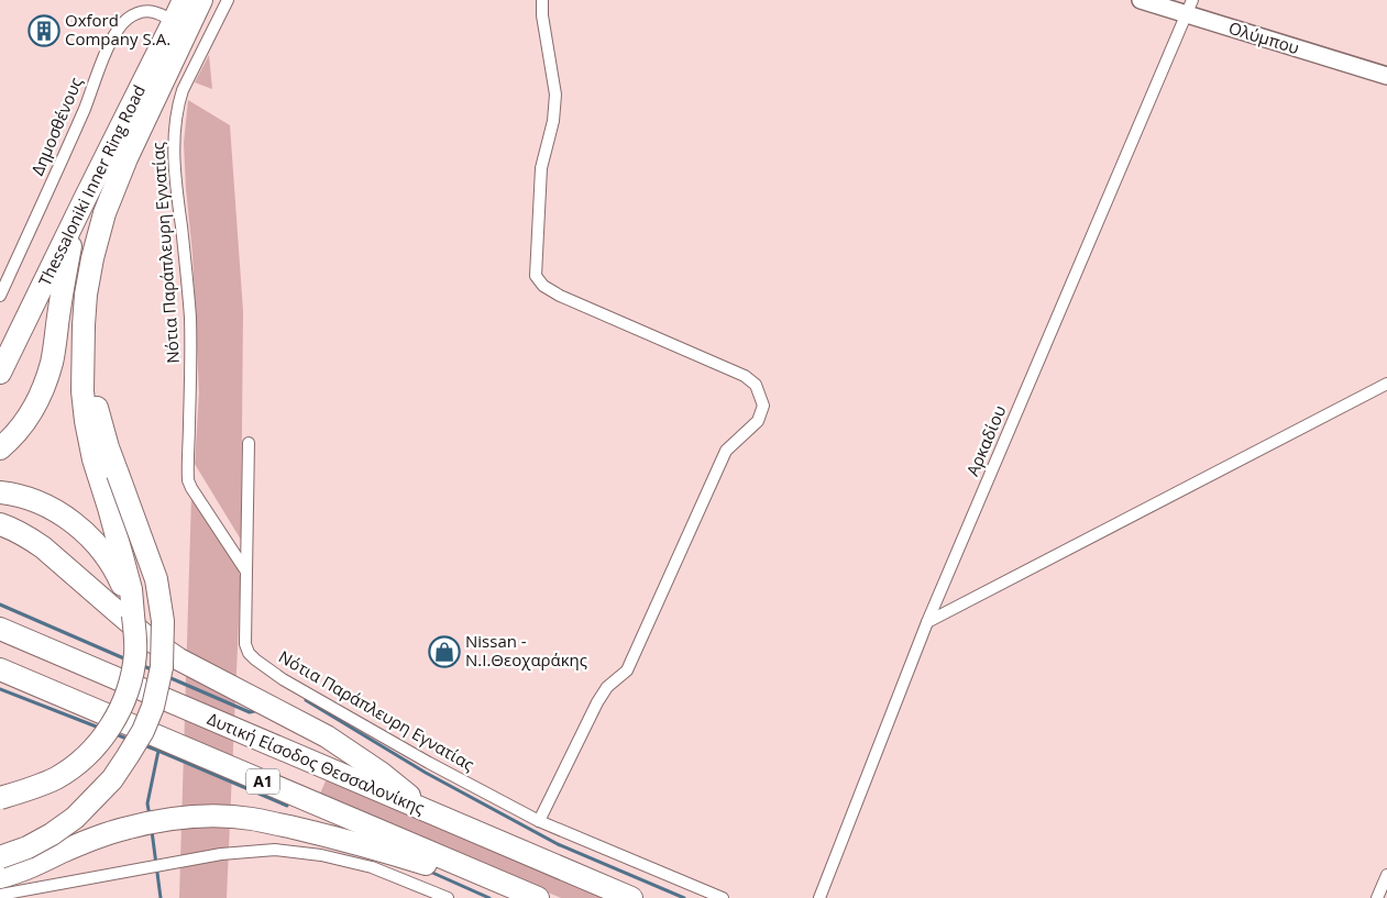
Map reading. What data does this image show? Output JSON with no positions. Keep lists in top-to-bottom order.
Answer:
{
  "streets": {
    "highway": ["Thessaloniki Inner Ring Road", "Δυτική Είσοδος Θεσσαλονίκης", "Α1"],
    "main road": ["Ολύμπου"],
    "street": ["Δημοσθένους", "Νότια Παράπλευρη Εγνατίας", "Αρκαδίου"]
  },
  "crossings": [
    ["Ολύμπου", "Αρκαδίου"],
    ["Δημοσθένους", "Thessaloniki Inner Ring Road"]
  ],
  "places": {
    "building": ["Oxford Company S.A."],
    "shop": ["Nissan - Ν.Ι.Θεοχαράκης"]
  }
}
